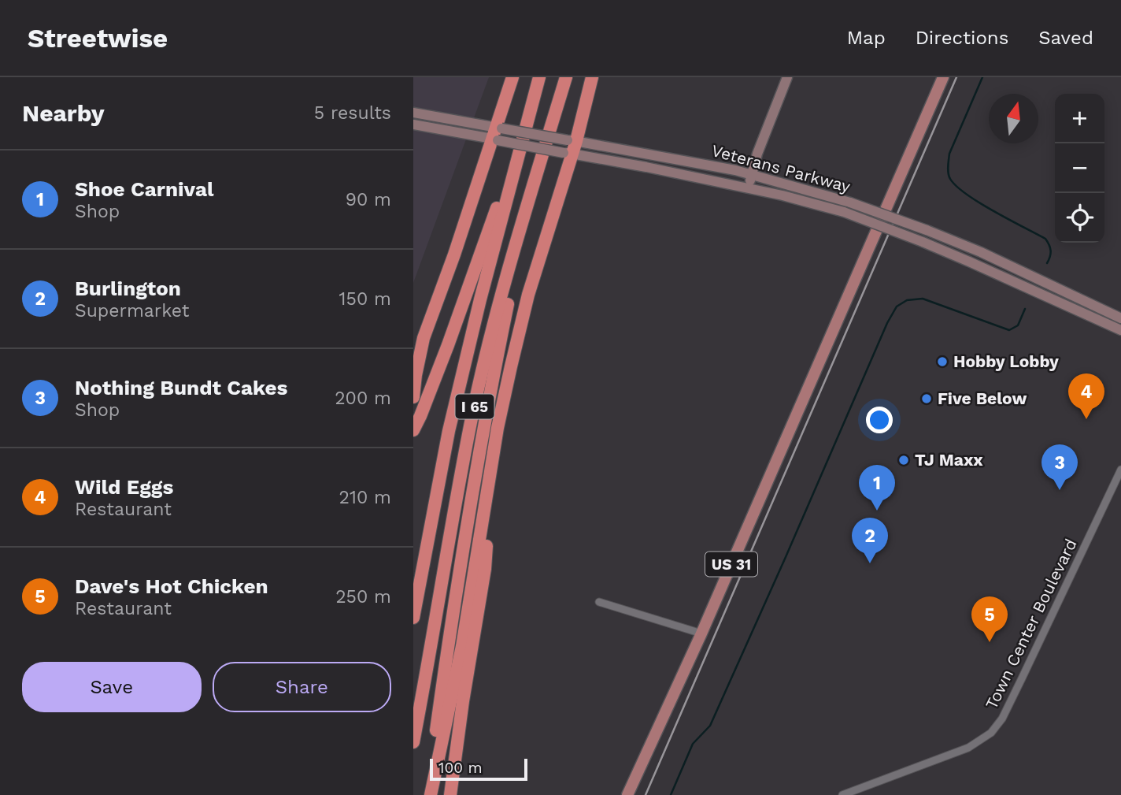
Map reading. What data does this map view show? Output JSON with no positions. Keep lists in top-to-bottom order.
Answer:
{
  "streets": {
    "highway": ["I 65"],
    "main road": ["Veterans Parkway", "US 31"],
    "street": ["Town Center Boulevard"]
  },
  "places": ["Hobby Lobby", "Five Below", "TJ Maxx"],
  "scale_bar": "100 m",
  "north": "top",
  "page": {
    "header": "Streetwise",
    "nav": ["Map", "Directions", "Saved"],
    "heading": ["Nearby", "5 results"],
    "map_buttons": ["+", "−"],
    "list": [
      {
        "mark": "1",
        "name": "Shoe Carnival",
        "note": "Shop",
        "value": "90 m"
      },
      {
        "mark": "2",
        "name": "Burlington",
        "note": "Supermarket",
        "value": "150 m"
      },
      {
        "mark": "3",
        "name": "Nothing Bundt Cakes",
        "note": "Shop",
        "value": "200 m"
      },
      {
        "mark": "4",
        "name": "Wild Eggs",
        "note": "Restaurant",
        "value": "210 m"
      },
      {
        "mark": "5",
        "name": "Dave's Hot Chicken",
        "note": "Restaurant",
        "value": "250 m"
      }
    ],
    "pins": [
      "4",
      "3",
      "1",
      "2",
      "5"
    ],
    "buttons": ["Save", "Share"],
    "scale": "100 m"
  }
}
